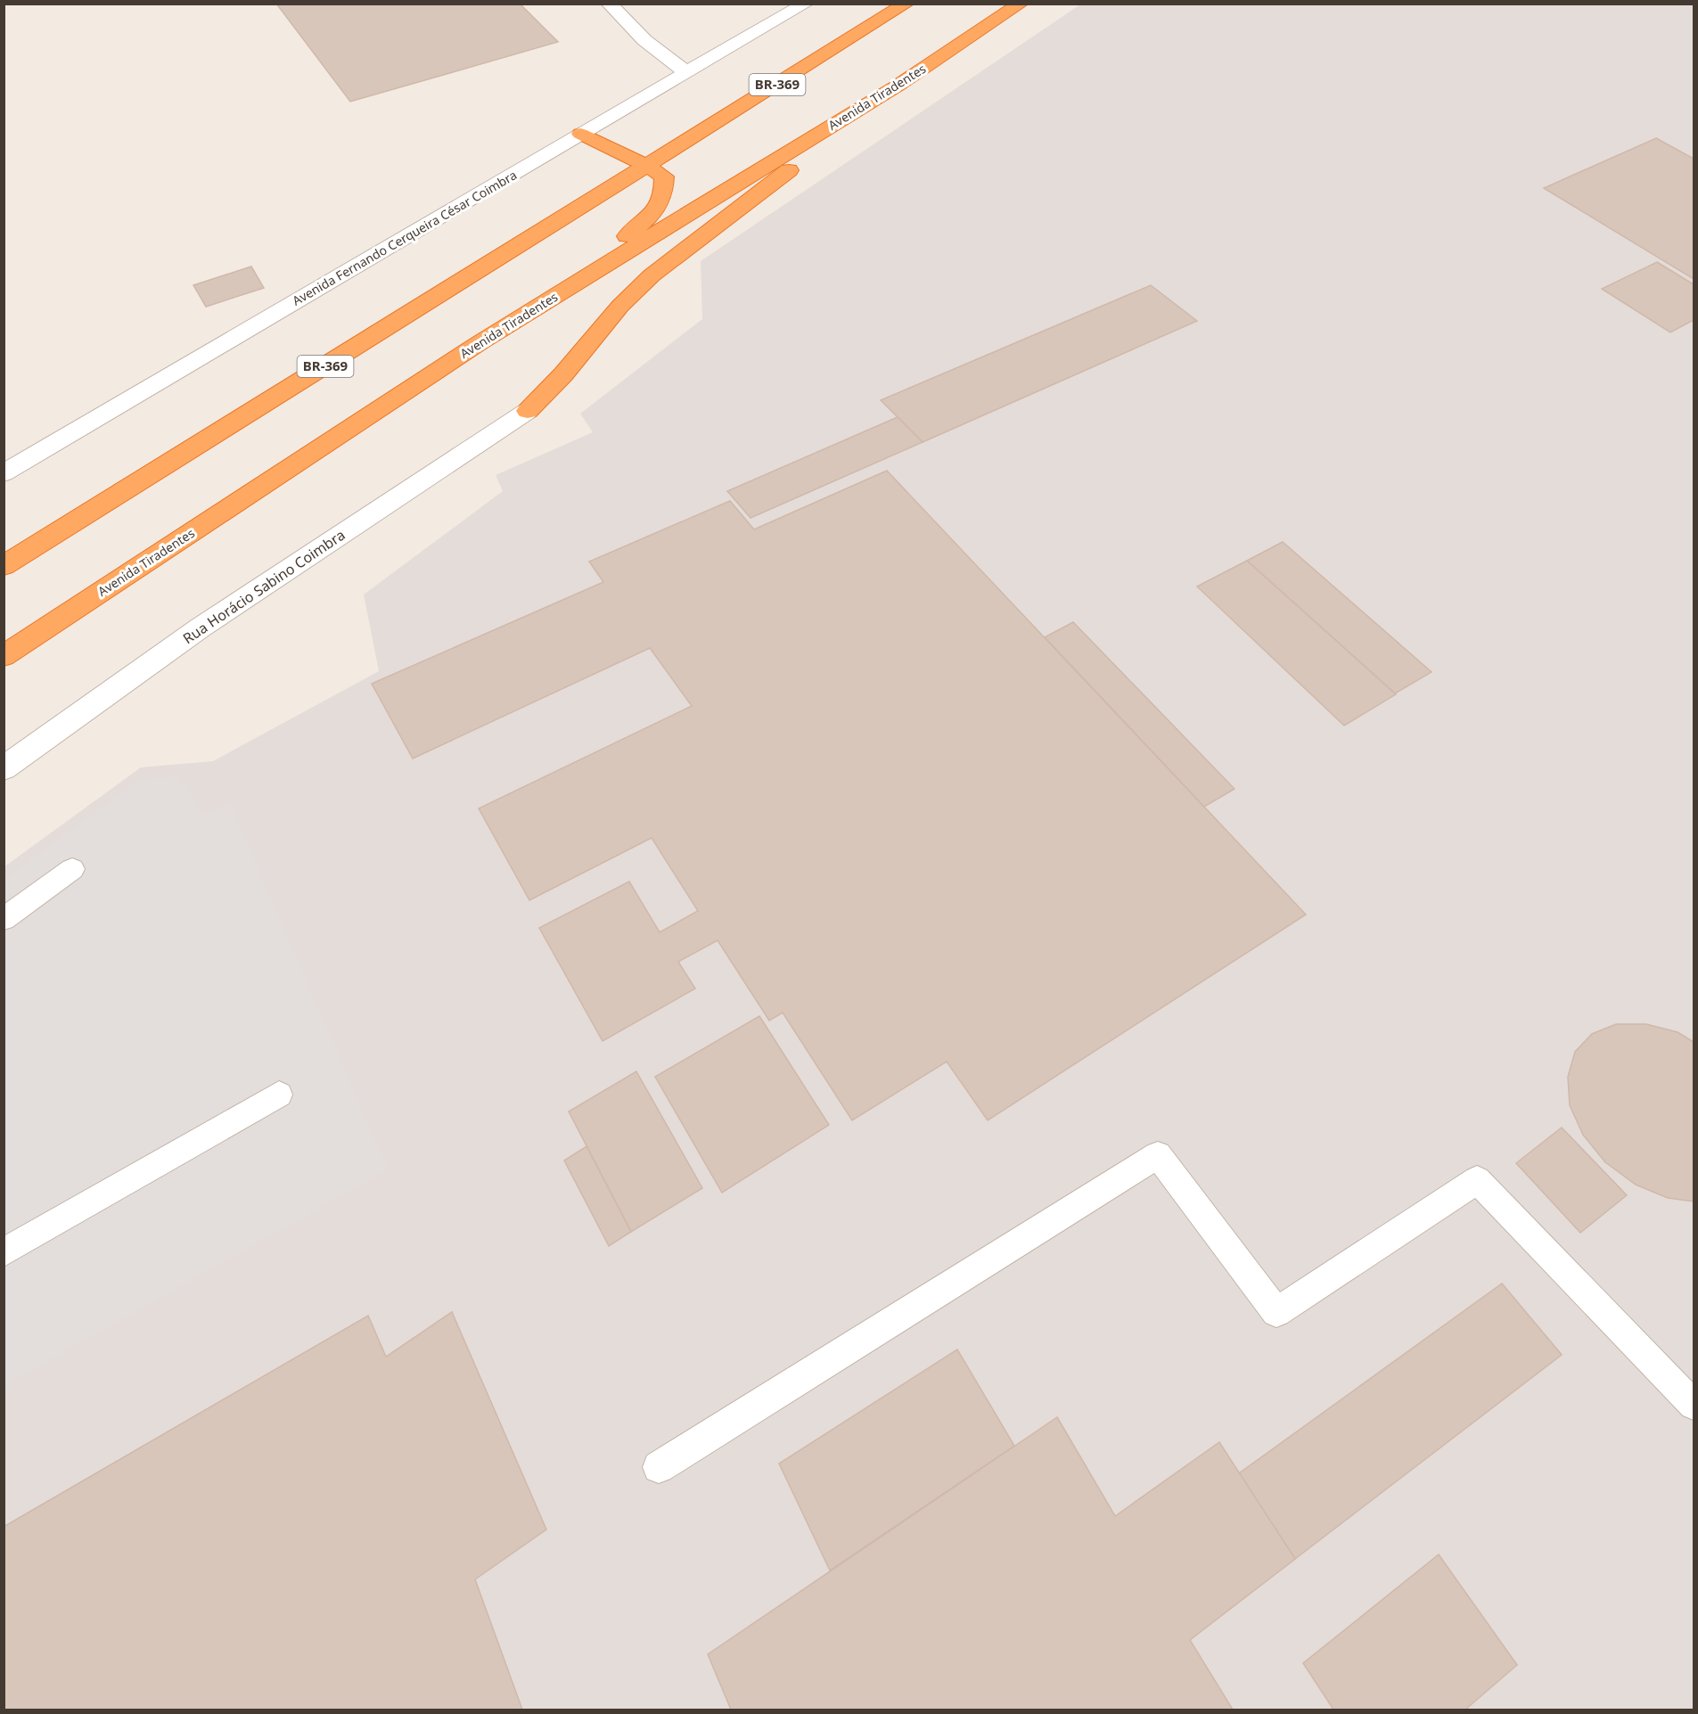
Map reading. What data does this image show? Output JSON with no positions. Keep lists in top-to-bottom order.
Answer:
{
  "streets": {
    "highway": ["BR-369", "Avenida Tiradentes"],
    "street": ["Avenida Fernando Cerqueira César Coimbra", "Rua Horácio Sabino Coimbra"]
  }
}
